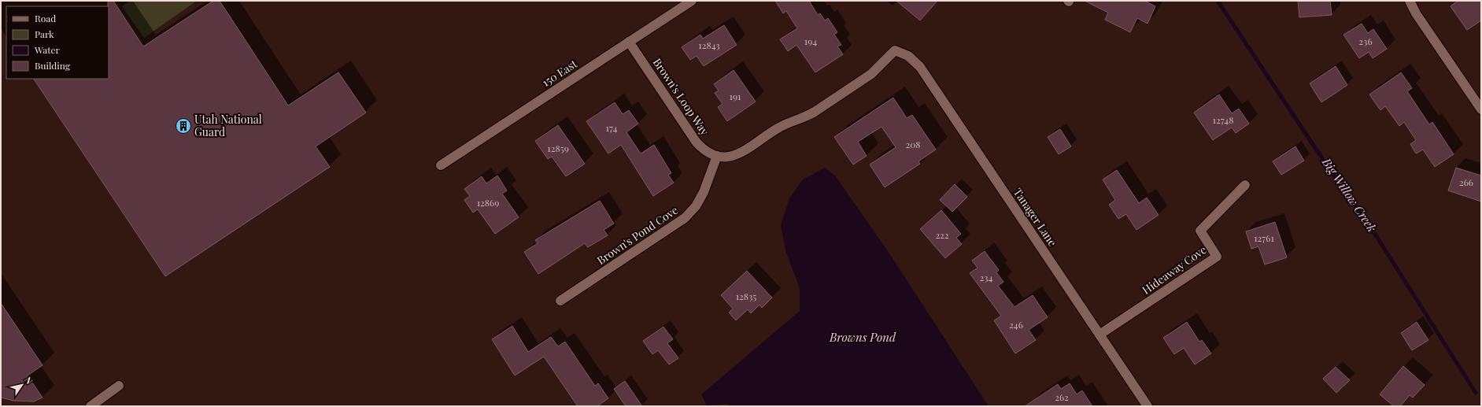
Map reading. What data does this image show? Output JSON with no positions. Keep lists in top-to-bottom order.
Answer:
{
  "streets": {
    "street": [
      "150 East",
      "Brown's Loop Way",
      "Tanager Lane",
      "Brown's Pond Cove",
      "Hideaway Cove"
    ]
  },
  "crossings": [
    ["150 East", "Brown's Loop Way"],
    ["Brown's Loop Way", "Tanager Lane"],
    ["Brown's Loop Way", "Brown's Pond Cove"],
    ["Tanager Lane", "Hideaway Cove"]
  ],
  "water": ["Big Willow Creek", "Browns Pond"],
  "places": {
    "building": ["Utah National Guard"]
  },
  "house_numbers": [
    "194",
    "236",
    "12843",
    "191",
    "12748",
    "174",
    "208",
    "12859",
    "266",
    "12869",
    "222",
    "12761",
    "234",
    "12835",
    "246",
    "262"
  ],
  "legend": [
    "Road",
    "Park",
    "Water",
    "Building"
  ],
  "north": "top right"
}
